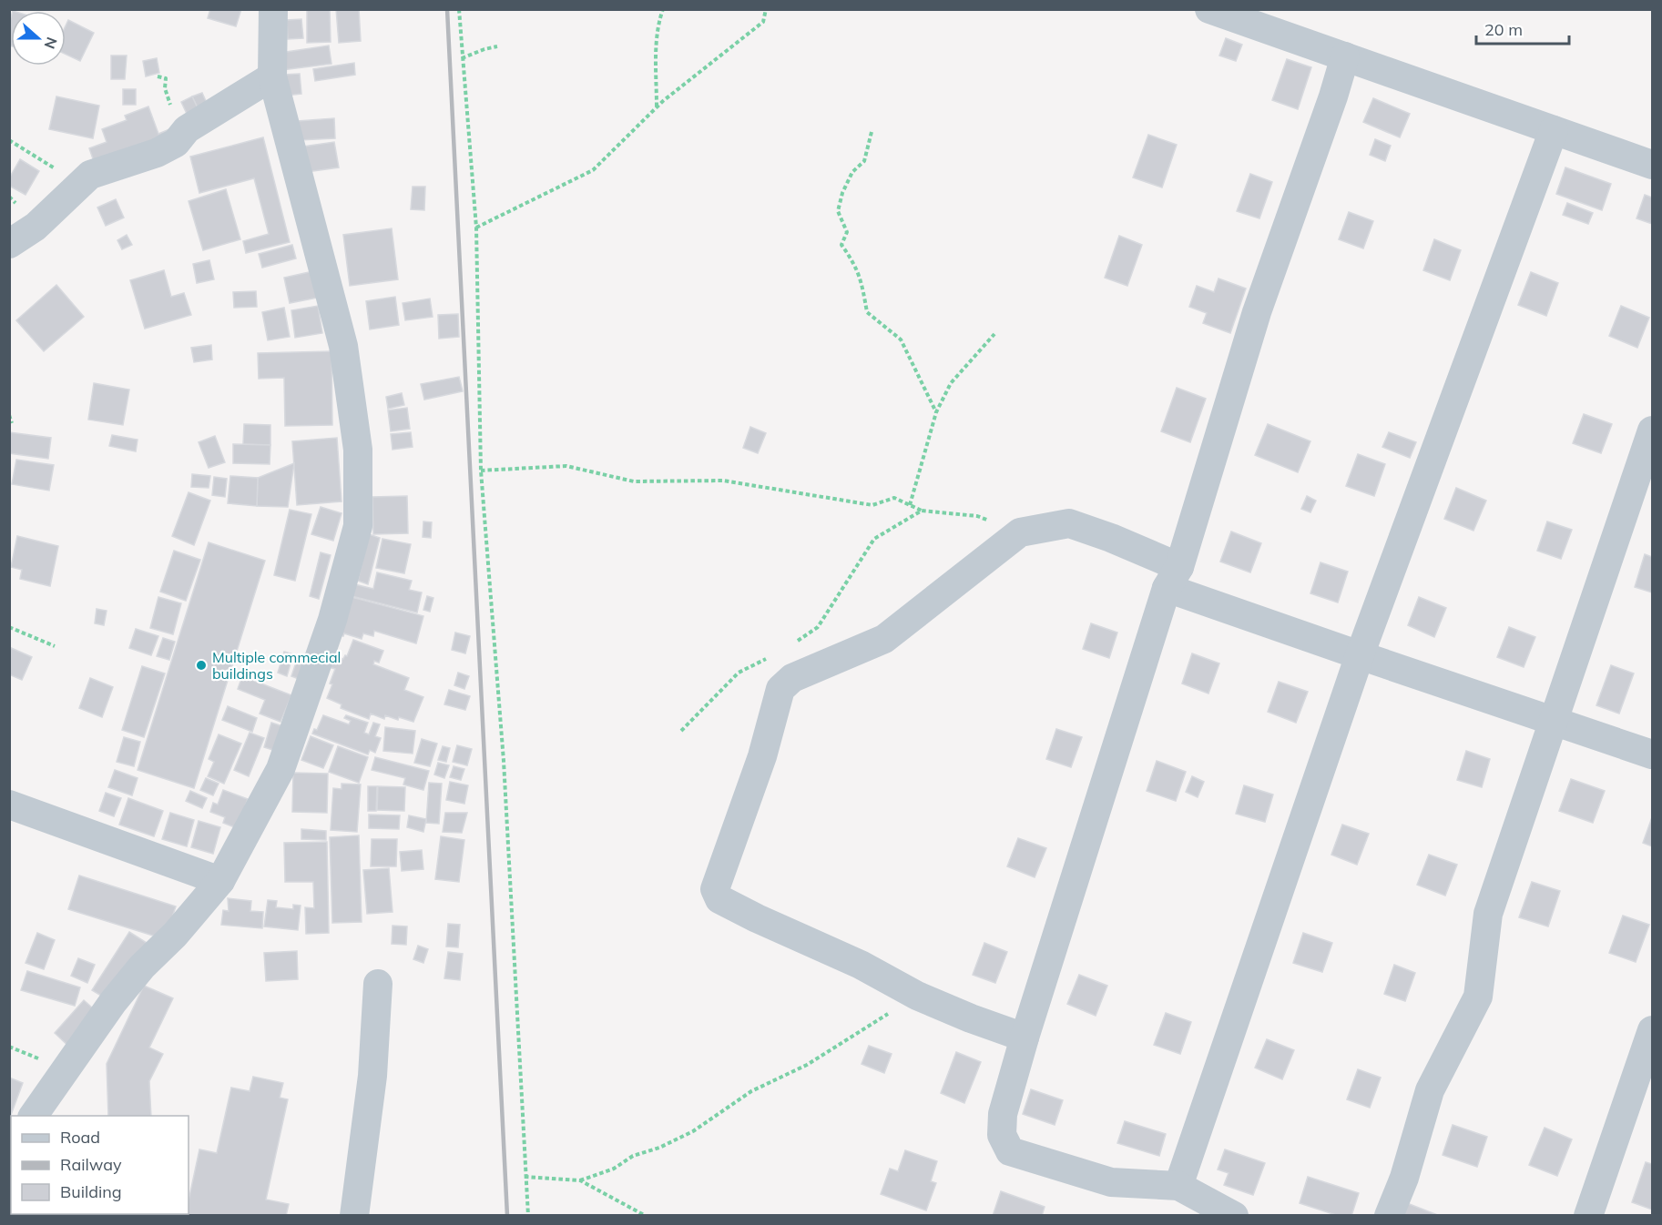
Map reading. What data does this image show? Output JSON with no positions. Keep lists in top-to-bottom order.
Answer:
{
  "places": ["Multiple commecial buildings"],
  "legend": ["Road", "Railway", "Building"],
  "scale_bar": "20 m",
  "north": "right"
}
